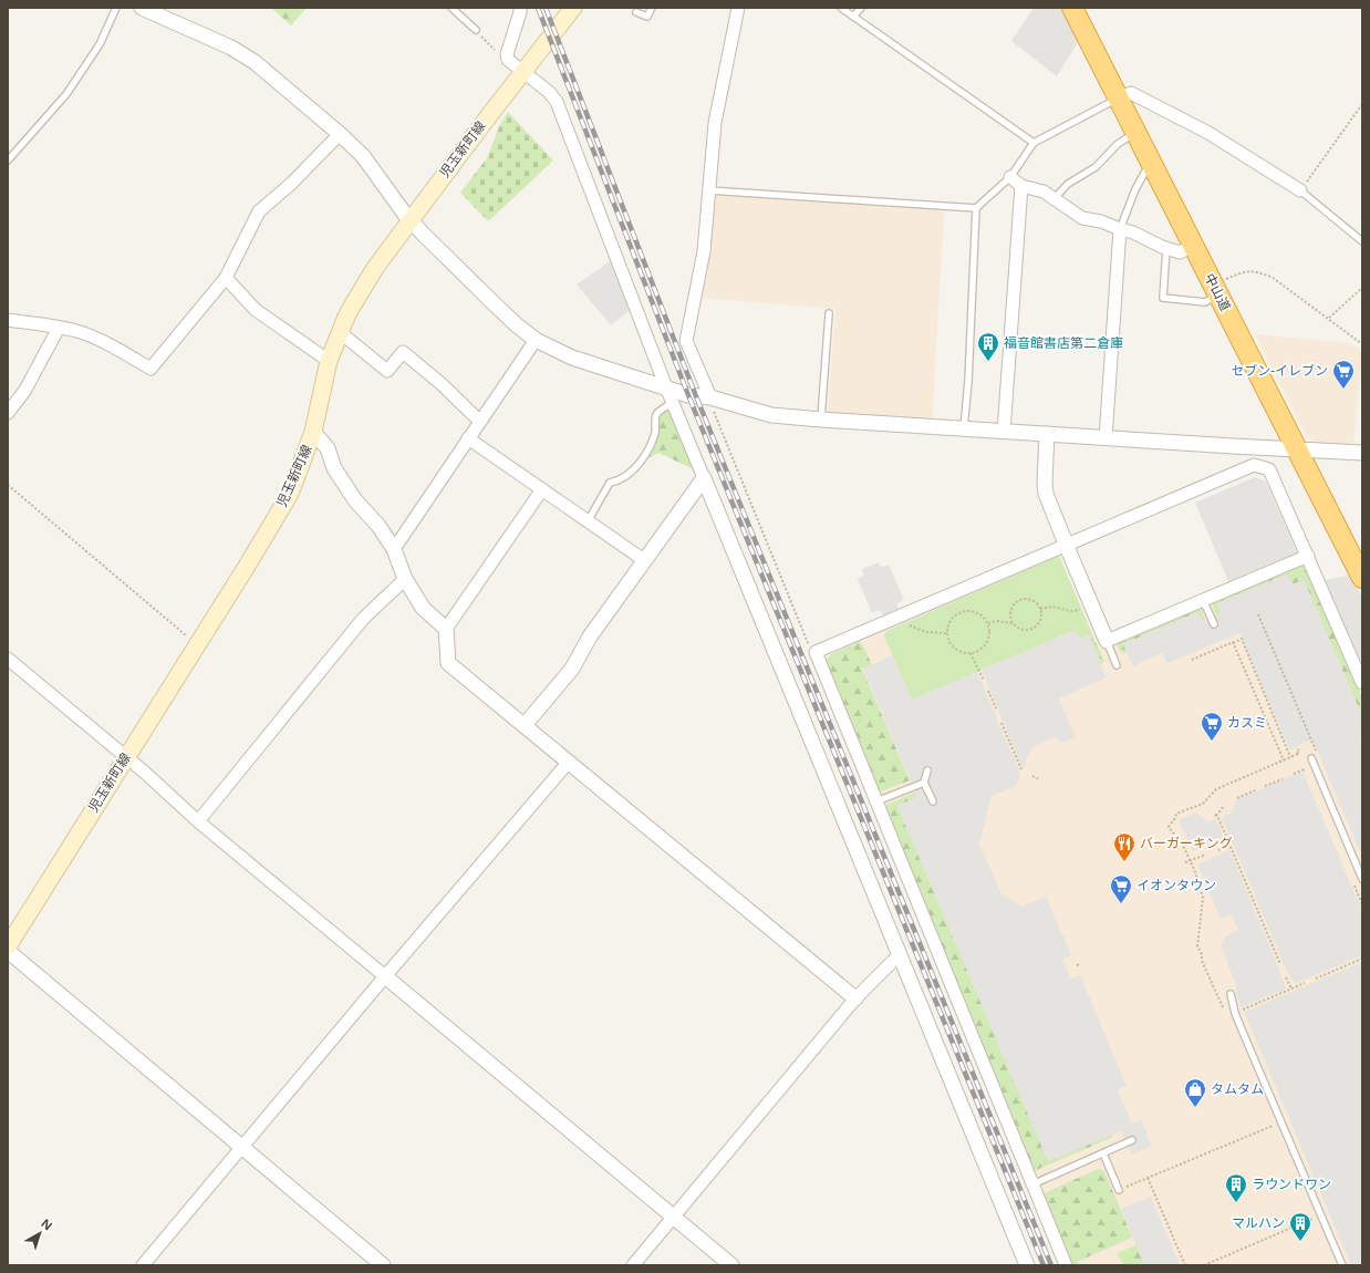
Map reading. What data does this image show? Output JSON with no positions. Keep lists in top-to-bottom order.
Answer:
{
  "streets": {
    "highway": ["中山道"],
    "main road": ["児玉新町線"]
  },
  "places": {
    "building": ["福音館書店第二倉庫", "ラウンドワン", "マルハン"],
    "supermarket": ["セブン-イレブン", "カスミ", "イオンタウン"],
    "restaurant": ["バーガーキング"],
    "shop": ["タムタム"]
  },
  "north": "top right"
}
